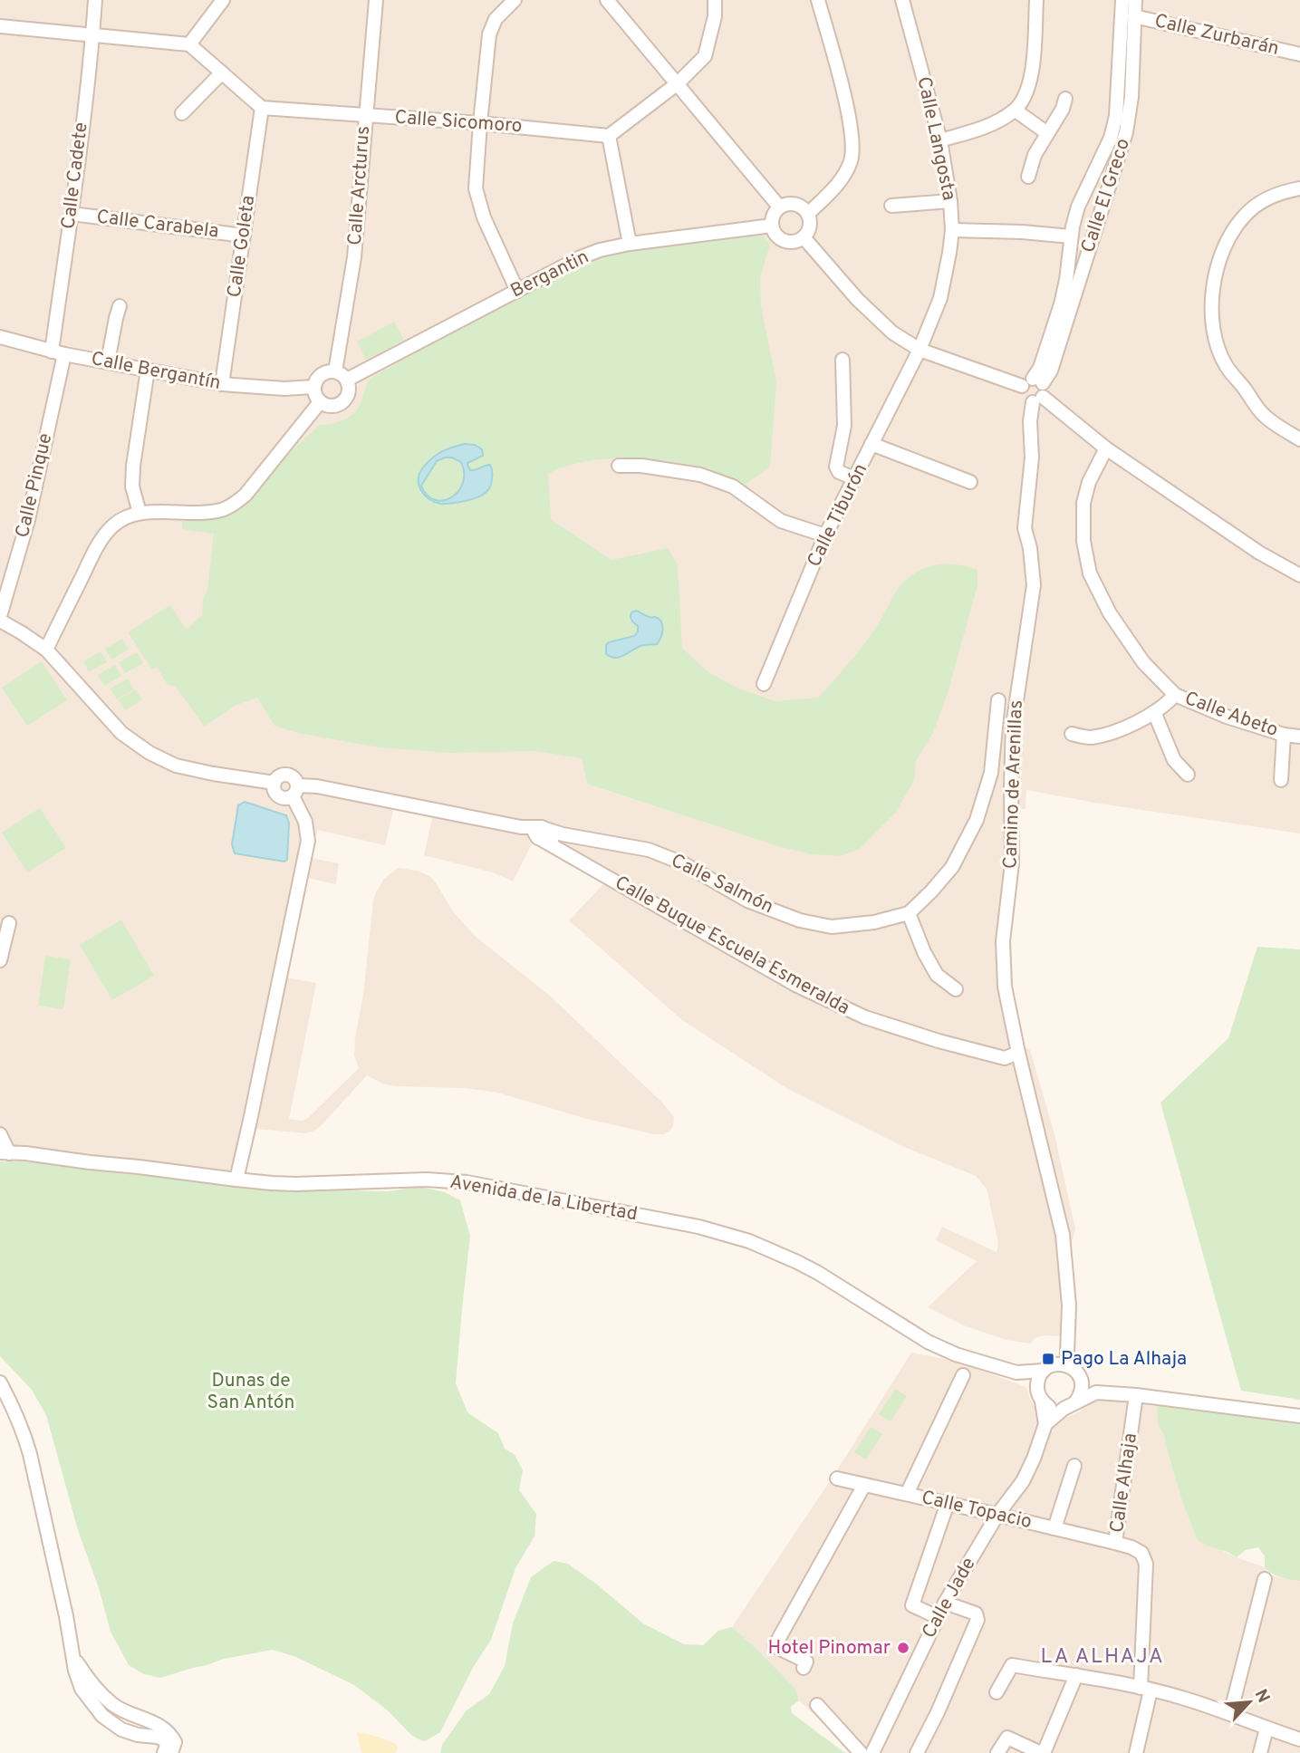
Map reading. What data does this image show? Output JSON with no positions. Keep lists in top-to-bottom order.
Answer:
{
  "streets": {
    "street": [
      "Calle Zurbarán",
      "Calle Sicomoro",
      "Calle Langosta",
      "Calle Cadete",
      "Calle Arcturus",
      "Calle El Greco",
      "Calle Carabela",
      "Calle Goleta",
      "Bergantin",
      "Calle Bergantín",
      "Calle Pinque",
      "Calle Tiburón",
      "Calle Abeto",
      "Camino de Arenillas",
      "Calle Salmón",
      "Calle Buque Escuela Esmeralda",
      "Avenida de la Libertad",
      "Calle Alhaja",
      "Calle Topacio",
      "Calle Jade"
    ]
  },
  "crossings": [
    ["Calle Zurbarán", "Calle El Greco"],
    ["Calle Sicomoro", "Calle Arcturus"],
    ["Calle Sicomoro", "Calle Goleta"],
    ["Calle Langosta", "Calle Tiburón"],
    ["Calle Cadete", "Calle Carabela"],
    ["Calle Cadete", "Calle Bergantín"],
    ["Calle Cadete", "Calle Pinque"],
    ["Calle Arcturus", "Bergantin"],
    ["Calle Arcturus", "Calle Bergantín"],
    ["Calle El Greco", "Camino de Arenillas"],
    ["Calle Carabela", "Calle Goleta"],
    ["Calle Goleta", "Calle Bergantín"],
    ["Bergantin", "Calle Bergantín"],
    ["Calle Bergantín", "Calle Pinque"],
    ["Camino de Arenillas", "Calle Buque Escuela Esmeralda"],
    ["Camino de Arenillas", "Avenida de la Libertad"],
    ["Calle Salmón", "Calle Buque Escuela Esmeralda"],
    ["Calle Alhaja", "Calle Topacio"],
    ["Calle Topacio", "Calle Jade"]
  ],
  "districts": ["LA ALHAJA"],
  "parks": ["Dunas de San Antón"],
  "places": {
    "transit": ["Pago La Alhaja"],
    "other": ["Hotel Pinomar"]
  },
  "north": "top right"
}
